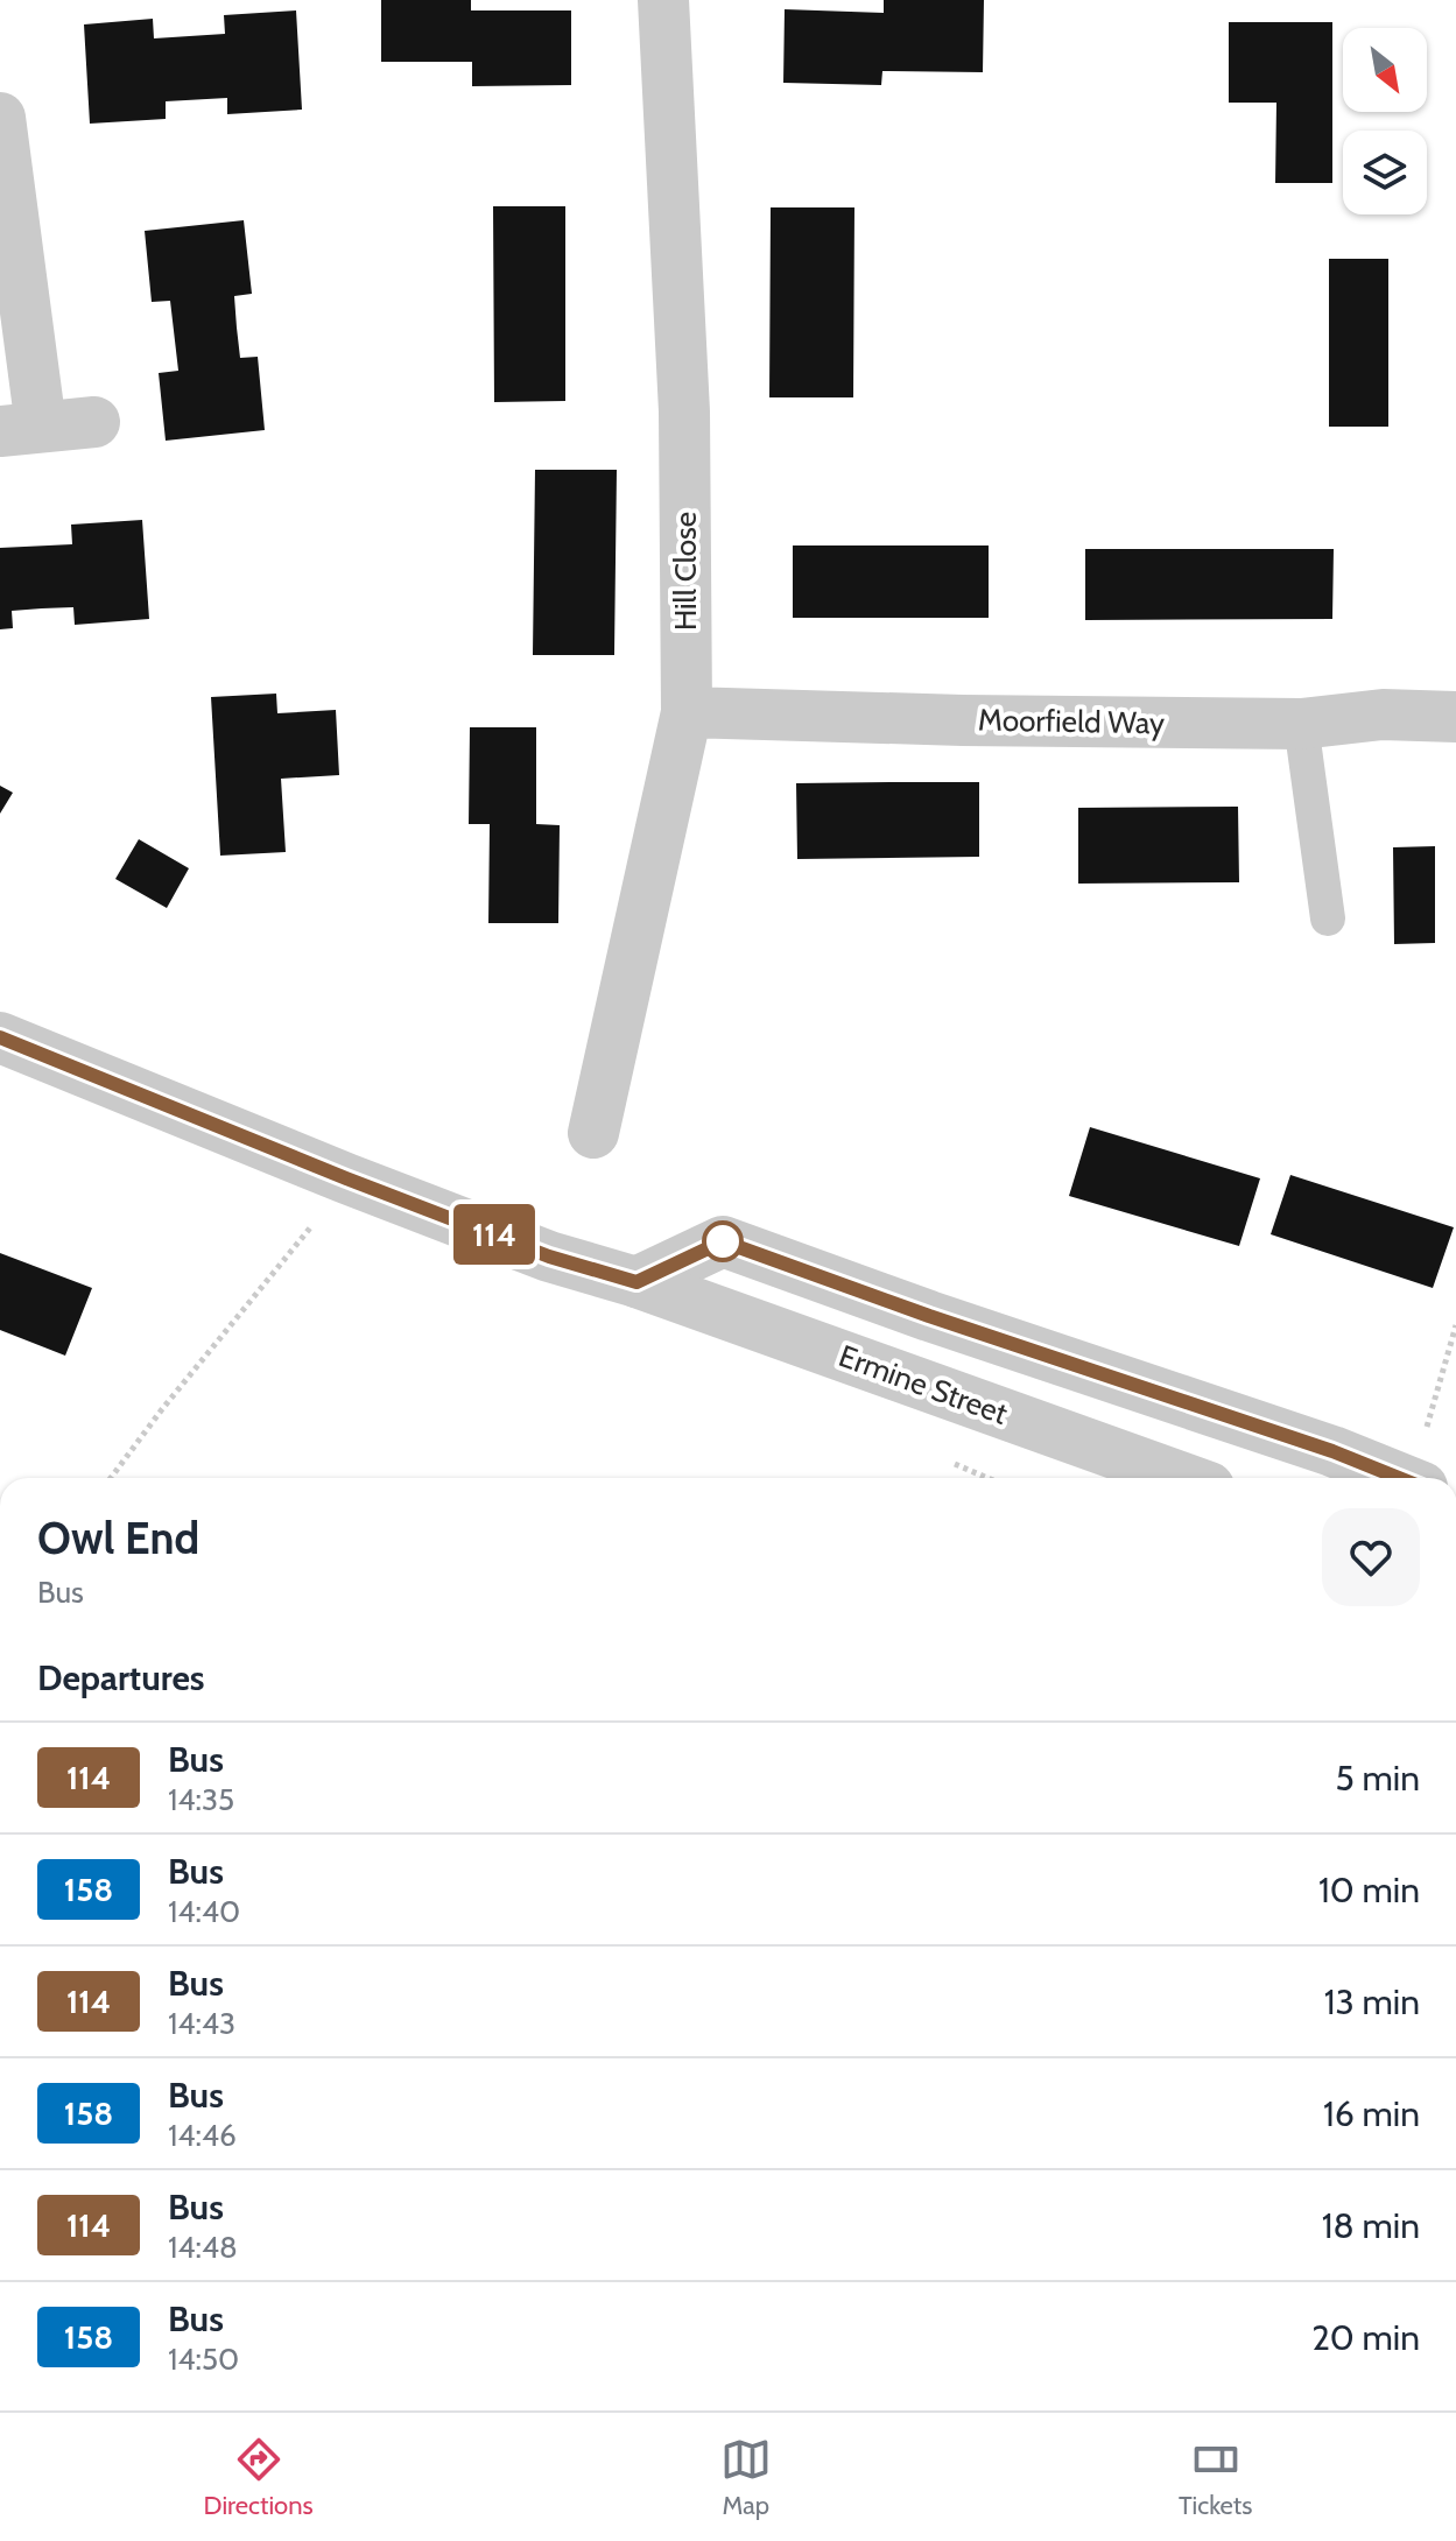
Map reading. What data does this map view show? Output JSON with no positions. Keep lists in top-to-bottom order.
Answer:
{
  "streets": {
    "street": ["Hill Close", "Moorfield Way", "Ermine Street"]
  },
  "crossings": [
    ["Hill Close", "Moorfield Way"]
  ],
  "lines": ["bus line 114"],
  "north": "bottom right",
  "page": {
    "on_map": "114",
    "heading": [
      ["Owl End", "Bus"],
      "Departures"
    ],
    "list": [
      {
        "mark": "114",
        "name": "Bus",
        "note": "14:35",
        "value": "5 min"
      },
      {
        "mark": "158",
        "name": "Bus",
        "note": "14:40",
        "value": "10 min"
      },
      {
        "mark": "114",
        "name": "Bus",
        "note": "14:43",
        "value": "13 min"
      },
      {
        "mark": "158",
        "name": "Bus",
        "note": "14:46",
        "value": "16 min"
      },
      {
        "mark": "114",
        "name": "Bus",
        "note": "14:48",
        "value": "18 min"
      },
      {
        "mark": "158",
        "name": "Bus",
        "note": "14:50",
        "value": "20 min"
      }
    ],
    "tabs": ["Directions", "Map", "Tickets"]
  }
}
